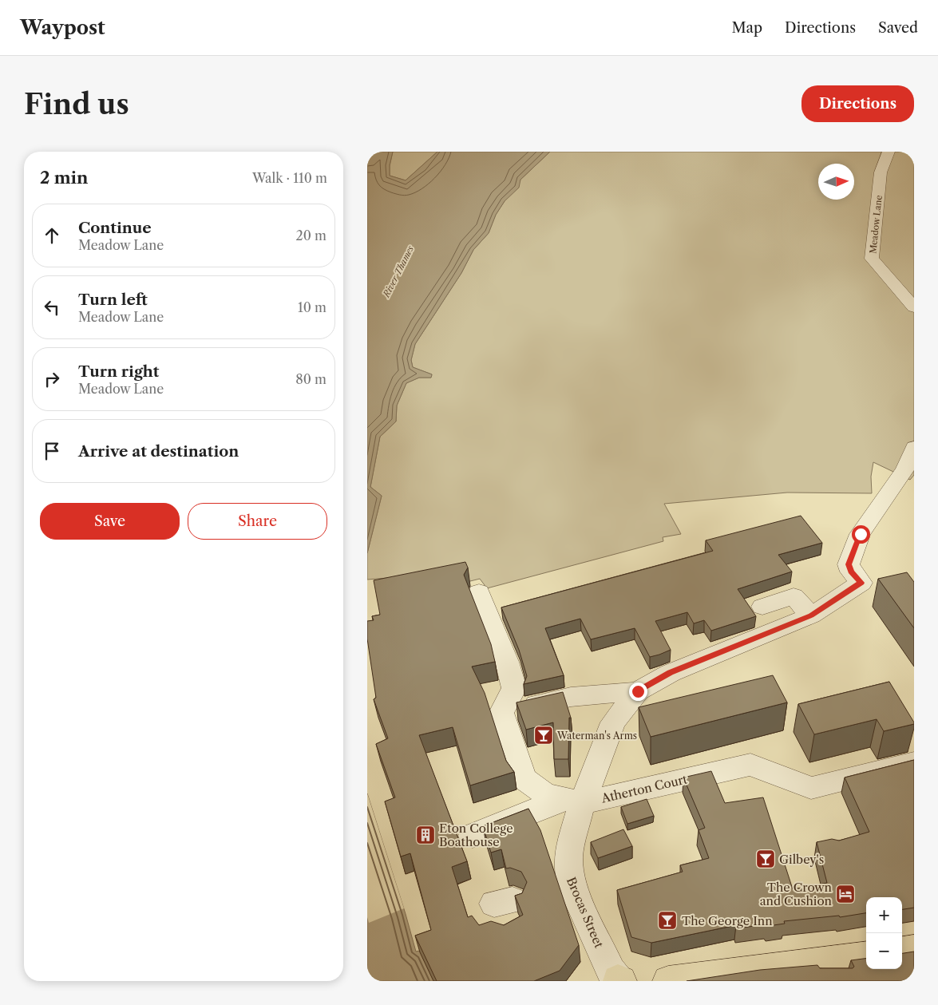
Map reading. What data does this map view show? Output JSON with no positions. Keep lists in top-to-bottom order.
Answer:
{
  "streets": {
    "street": ["Meadow Lane", "Atherton Court", "Brocas Street"]
  },
  "crossings": [
    ["Atherton Court", "Brocas Street"]
  ],
  "water": ["River Thames"],
  "places": {
    "bar": ["Waterman's Arms", "Gilbey's", "The George Inn"],
    "building": ["Eton College Boathouse"],
    "hotel": ["The Crown and Cushion"]
  },
  "north": "right",
  "page": {
    "header": "Waypost",
    "nav": ["Map", "Directions", "Saved"],
    "buttons": [
      "Directions",
      ["Save", "Share"]
    ],
    "title": "Find us",
    "heading": ["2 min", "Walk · 110 m"],
    "list": [
      ["Continue", "Meadow Lane", "20 m"],
      ["Turn left", "Meadow Lane", "10 m"],
      ["Turn right", "Meadow Lane", "80 m"],
      "Arrive at destination"
    ],
    "map_buttons": ["+", "−"]
  }
}
